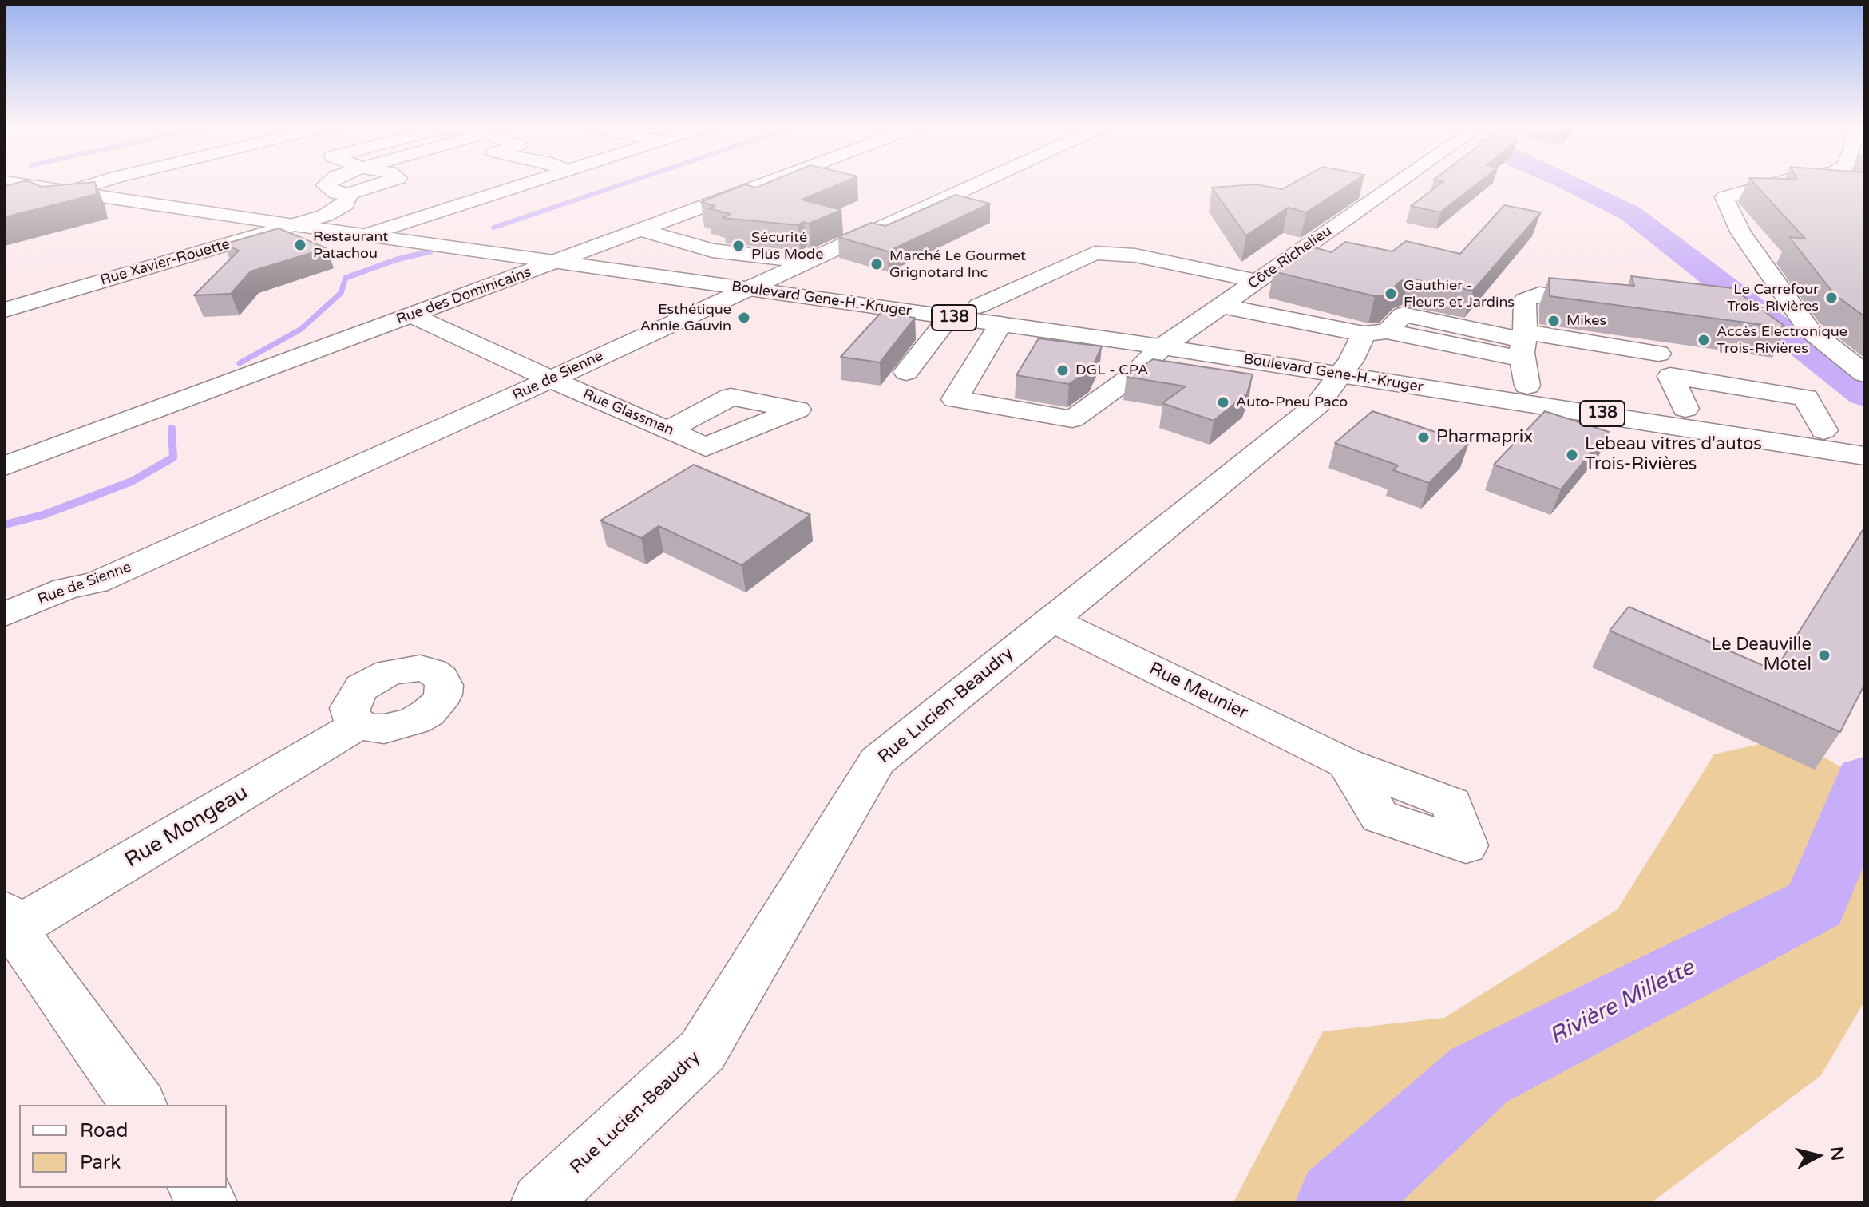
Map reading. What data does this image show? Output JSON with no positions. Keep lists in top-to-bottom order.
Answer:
{
  "streets": {
    "street": [
      "Côte Richelieu",
      "Rue Xavier-Rouette",
      "Rue des Dominicains",
      "Boulevard Gene-H.-Kruger",
      "138",
      "Rue de Sienne",
      "Rue Glassman",
      "Rue Meunier",
      "Rue Lucien-Beaudry",
      "Rue Mongeau"
    ]
  },
  "crossings": [
    ["Côte Richelieu", "Boulevard Gene-H.-Kruger"],
    ["Rue Xavier-Rouette", "Boulevard Gene-H.-Kruger"],
    ["Rue des Dominicains", "Boulevard Gene-H.-Kruger"],
    ["Rue des Dominicains", "Rue Glassman"],
    ["Boulevard Gene-H.-Kruger", "Rue de Sienne"],
    ["Boulevard Gene-H.-Kruger", "Rue Lucien-Beaudry"],
    ["Rue de Sienne", "Rue Glassman"],
    ["Rue Meunier", "Rue Lucien-Beaudry"]
  ],
  "water": ["Rivière Millette"],
  "places": [
    "Restaurant Patachou",
    "Sécurité Plus Mode",
    "Marché Le Gourmet Grignotard Inc",
    "Gauthier - Fleurs et Jardins",
    "Le Carrefour Trois-Rivières",
    "Esthétique Annie Gauvin",
    "Mikes",
    "Accès Electronique Trois-Rivières",
    "DGL - CPA",
    "Auto-Pneu Paco",
    "Pharmaprix",
    "Lebeau vitres d'autos Trois-Rivières",
    "Le Deauville Motel"
  ],
  "legend": ["Road", "Park"],
  "north": "right"
}
